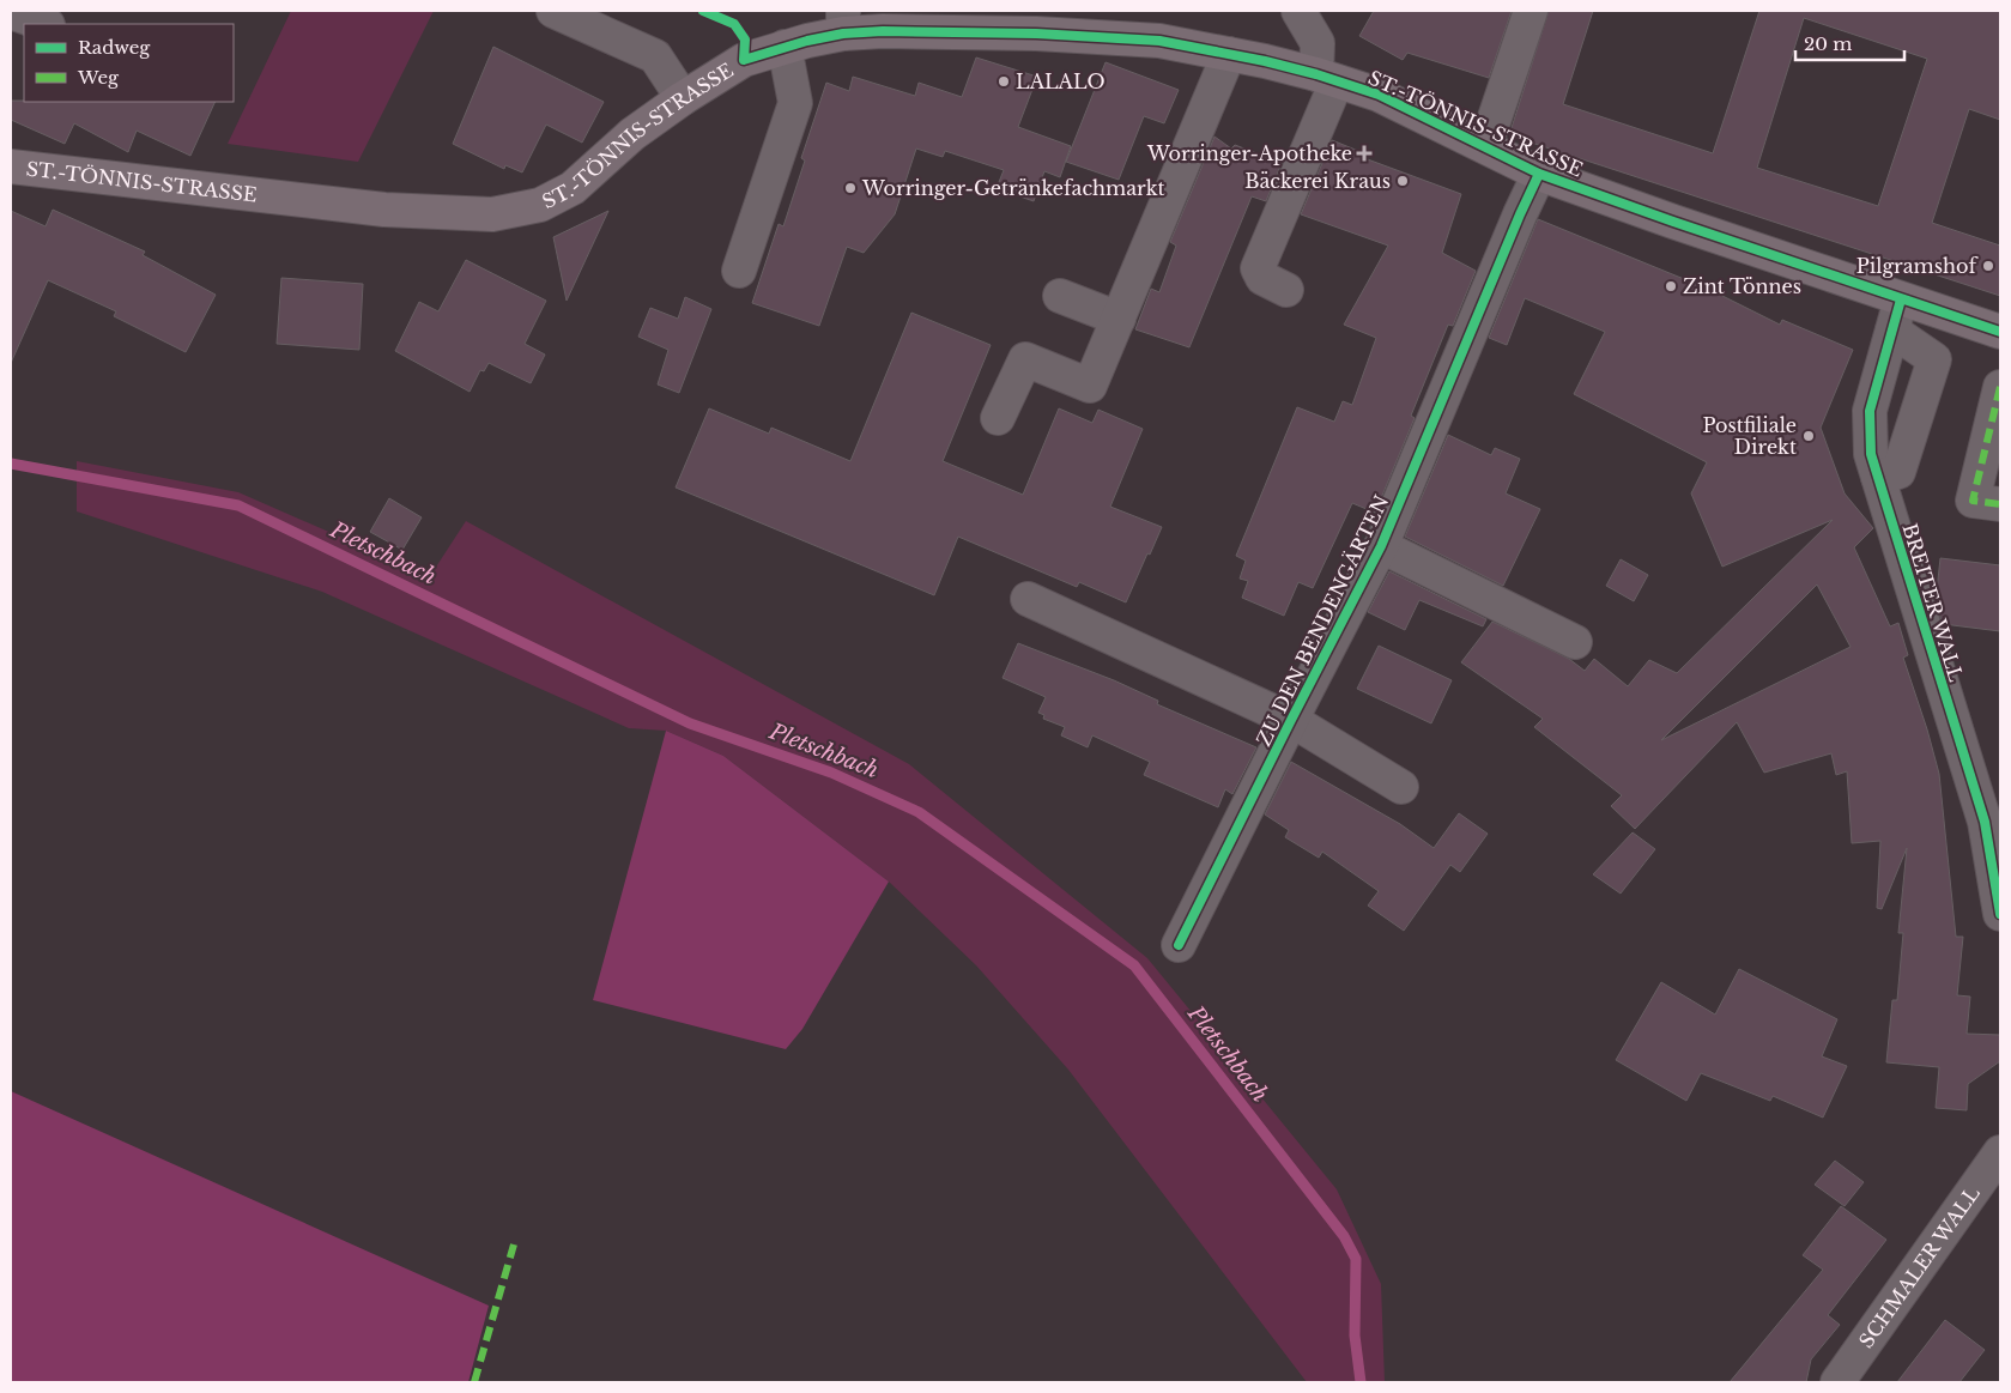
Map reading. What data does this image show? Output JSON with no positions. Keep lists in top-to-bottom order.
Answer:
{
  "streets": {
    "main road": ["ST.-TÖNNIS-STRASSE"],
    "street": ["BREITER WALL", "ZU DEN BENDENGÄRTEN", "SCHMALER WALL"]
  },
  "crossings": [
    ["ST.-TÖNNIS-STRASSE", "BREITER WALL"],
    ["ST.-TÖNNIS-STRASSE", "ZU DEN BENDENGÄRTEN"]
  ],
  "water": ["Pletschbach"],
  "places": {
    "other": [
      "LALALO",
      "Bäckerei Kraus",
      "Worringer-Getränkefachmarkt",
      "Pilgramshof",
      "Zint Tönnes",
      "Postfiliale Direkt"
    ],
    "health": ["Worringer-Apotheke"]
  },
  "legend": ["Radweg", "Weg"],
  "scale_bar": "20 m"
}
